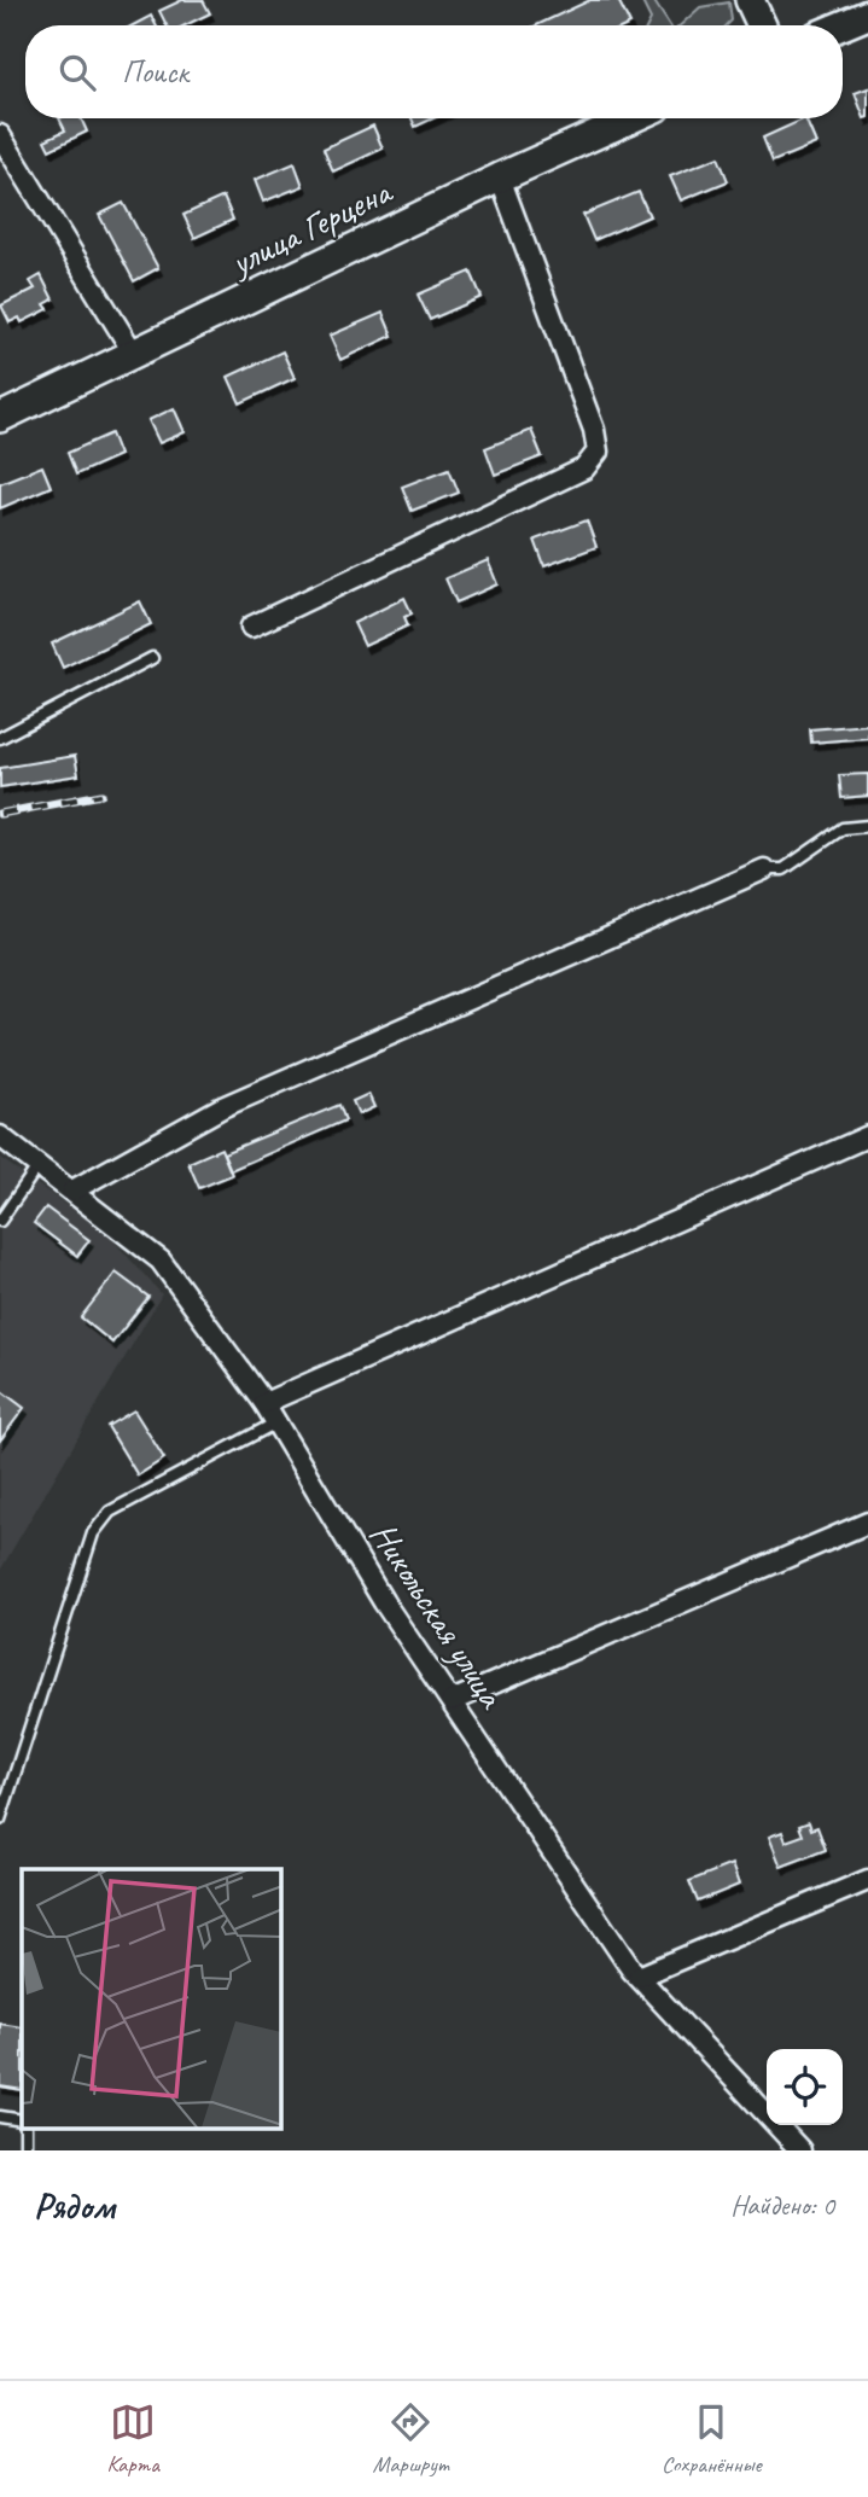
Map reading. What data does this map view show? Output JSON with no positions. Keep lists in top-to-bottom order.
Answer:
{
  "streets": {
    "main road": ["улица Герцена"],
    "street": ["Никольская улица"]
  },
  "page": {
    "search": "Поиск",
    "heading": ["Рядом", "Найдено: 0"],
    "nav": ["Карта", "Маршрут", "Сохранённые"]
  }
}
